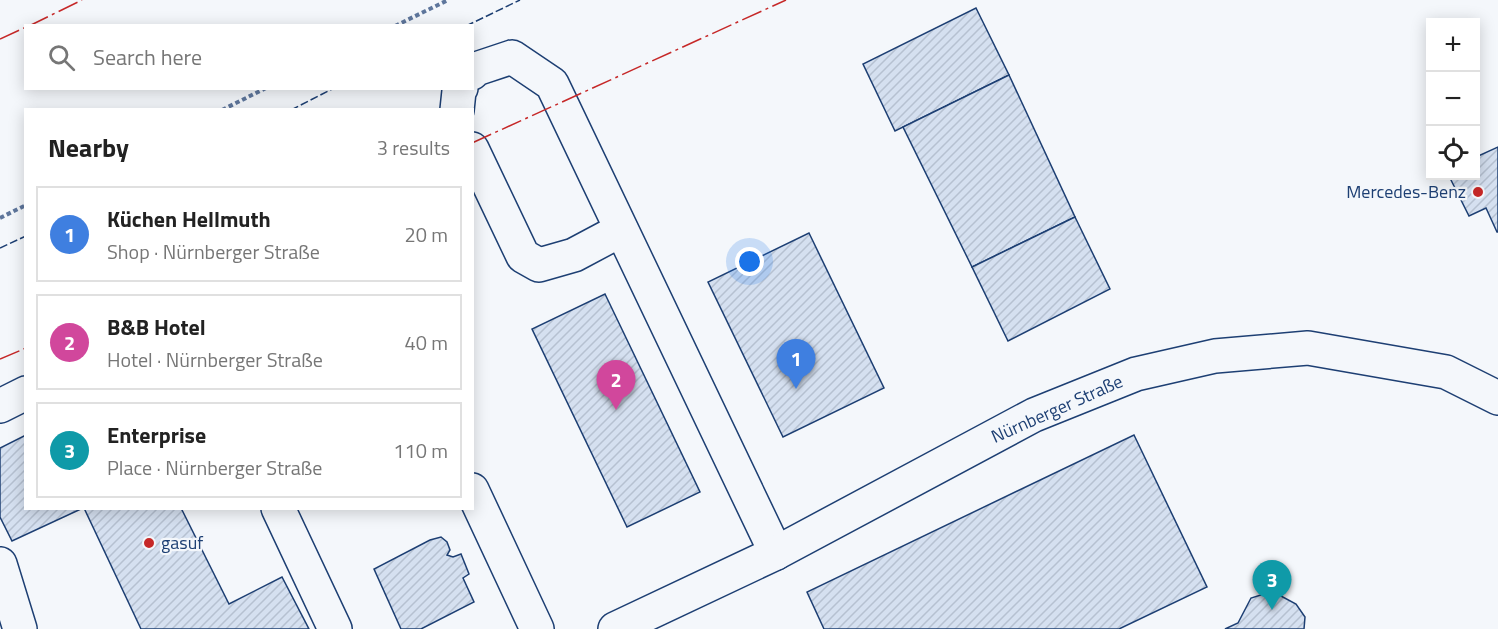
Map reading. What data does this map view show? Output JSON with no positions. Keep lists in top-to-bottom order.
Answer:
{
  "streets": {
    "street": ["Nürnberger Straße"]
  },
  "places": ["Mercedes-Benz", "gasuf"],
  "page": {
    "map_buttons": ["+", "−"],
    "search": "Search here",
    "heading": ["Nearby", "3 results"],
    "list": [
      {
        "mark": "1",
        "name": "Küchen Hellmuth",
        "note": "Shop · Nürnberger Straße",
        "value": "20 m"
      },
      {
        "mark": "2",
        "name": "B&B Hotel",
        "note": "Hotel · Nürnberger Straße",
        "value": "40 m"
      },
      {
        "mark": "3",
        "name": "Enterprise",
        "note": "Place · Nürnberger Straße",
        "value": "110 m"
      }
    ],
    "pins": ["1", "2", "3"]
  }
}
